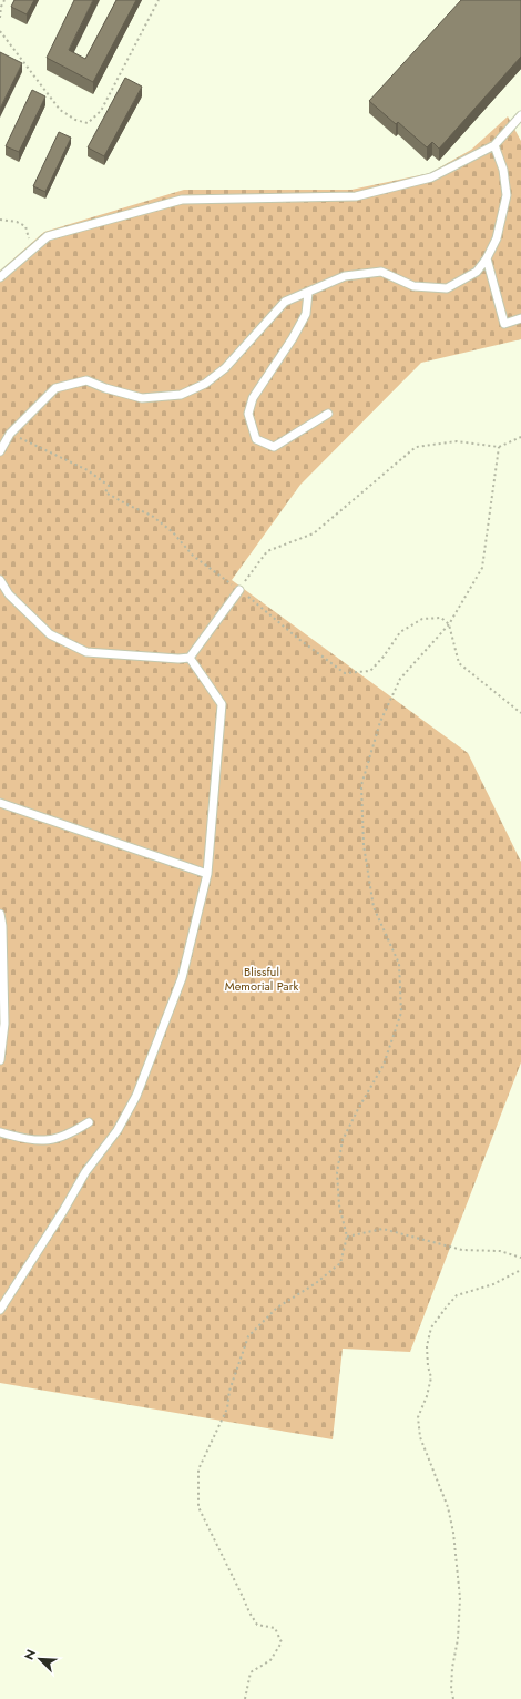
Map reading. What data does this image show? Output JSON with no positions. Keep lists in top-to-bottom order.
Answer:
{
  "parks": ["Blissful Memorial Park"],
  "north": "top left"
}
